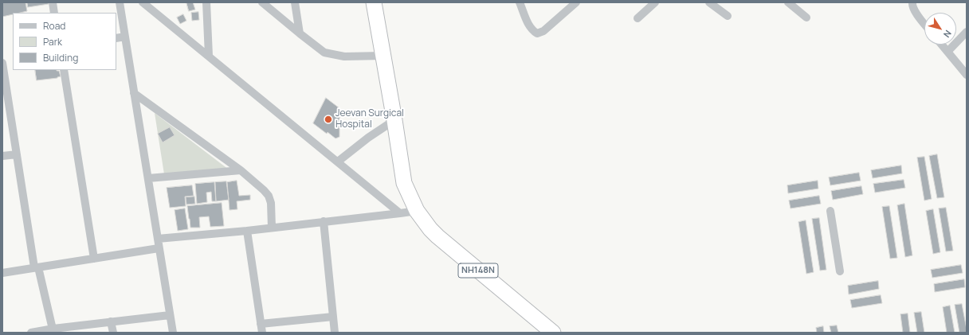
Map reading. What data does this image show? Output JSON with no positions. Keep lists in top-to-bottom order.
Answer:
{
  "streets": {
    "highway": ["NH148N"]
  },
  "places": ["Jeevan Surgical Hospital"],
  "legend": ["Road", "Park", "Building"],
  "north": "bottom right"
}
